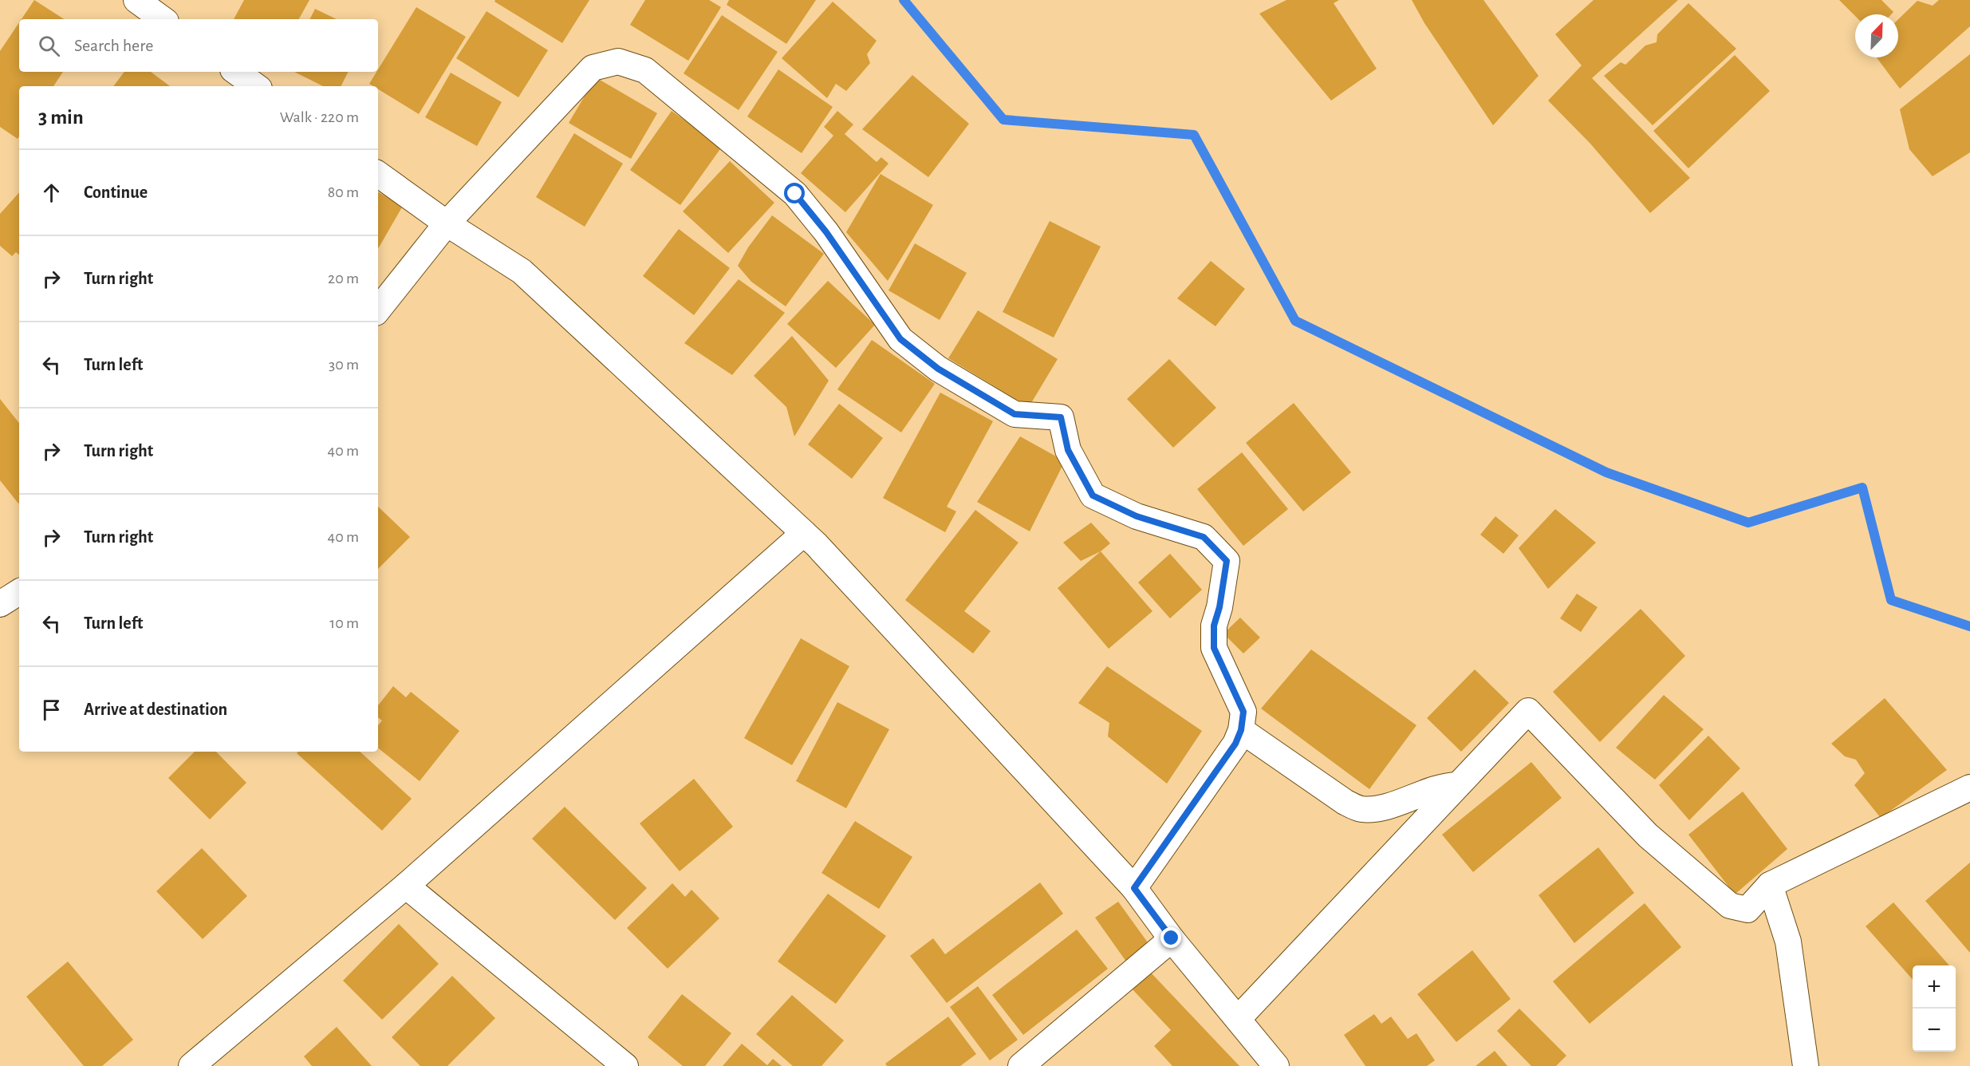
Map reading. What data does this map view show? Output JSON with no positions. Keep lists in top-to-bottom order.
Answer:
{
  "north": "top right",
  "page": {
    "search": "Search here",
    "heading": ["3 min", "Walk · 220 m"],
    "list": [
      ["Continue", "80 m"],
      ["Turn right", "20 m"],
      ["Turn left", "30 m"],
      ["Turn right", "40 m"],
      ["Turn right", "40 m"],
      ["Turn left", "10 m"],
      "Arrive at destination"
    ],
    "map_buttons": ["+", "−"]
  }
}
